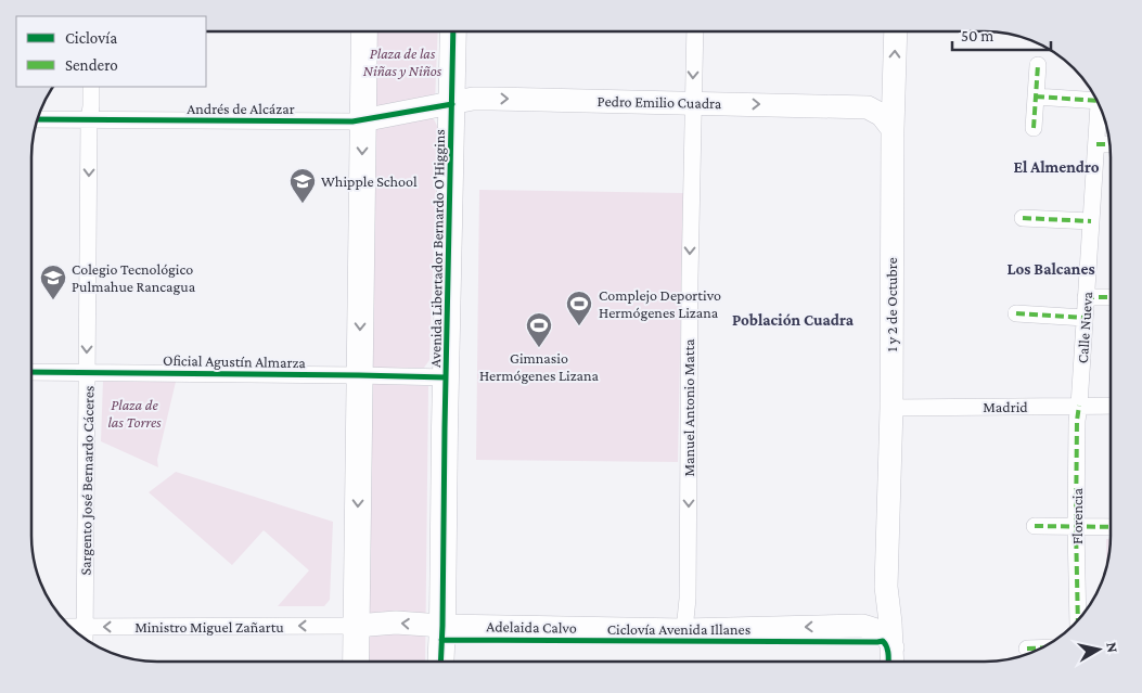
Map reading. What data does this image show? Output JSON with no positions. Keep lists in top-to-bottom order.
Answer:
{
  "streets": {
    "main road": ["Avenida Libertador Bernardo O'Higgins"],
    "street": [
      "Pedro Emilio Cuadra",
      "Andrés de Alcázar",
      "1 y 2 de Octubre",
      "Calle Nueva",
      "Oficial Agustín Almarza",
      "Madrid",
      "Manuel Antonio Matta",
      "Sargento José Bernardo Cáceres",
      "Florencia",
      "Ministro Miguel Zañartu",
      "Adelaida Calvo"
    ],
    "cycle path": ["Ciclovía Avenida Illanes"]
  },
  "crossings": [
    ["Pedro Emilio Cuadra", "Andrés de Alcázar"],
    ["Pedro Emilio Cuadra", "Avenida Libertador Bernardo O'Higgins"],
    ["Pedro Emilio Cuadra", "Manuel Antonio Matta"],
    ["Andrés de Alcázar", "Avenida Libertador Bernardo O'Higgins"],
    ["Andrés de Alcázar", "Sargento José Bernardo Cáceres"],
    ["Avenida Libertador Bernardo O'Higgins", "Oficial Agustín Almarza"],
    ["Avenida Libertador Bernardo O'Higgins", "Adelaida Calvo"],
    ["1 y 2 de Octubre", "Madrid"],
    ["1 y 2 de Octubre", "Adelaida Calvo"],
    ["Calle Nueva", "Madrid"],
    ["Calle Nueva", "Florencia"],
    ["Oficial Agustín Almarza", "Sargento José Bernardo Cáceres"],
    ["Madrid", "Florencia"],
    ["Manuel Antonio Matta", "Adelaida Calvo"],
    ["Sargento José Bernardo Cáceres", "Ministro Miguel Zañartu"],
    ["Ministro Miguel Zañartu", "Adelaida Calvo"]
  ],
  "one_way": [
    "Pedro Emilio Cuadra",
    "Manuel Antonio Matta",
    "Sargento José Bernardo Cáceres",
    "Ministro Miguel Zañartu",
    "Adelaida Calvo"
  ],
  "districts": ["El Almendro", "Los Balcanes", "Población Cuadra"],
  "parks": ["Plaza de las Niñas y Niños", "Plaza de las Torres"],
  "places": {
    "school or university": ["Whipple School", "Colegio Tecnológico Pulmahue Rancagua"],
    "sports": ["Complejo Deportivo Hermógenes Lizana", "Gimnasio Hermógenes Lizana"]
  },
  "legend": ["Ciclovía", "Sendero"],
  "scale_bar": "50 m",
  "north": "right"
}
